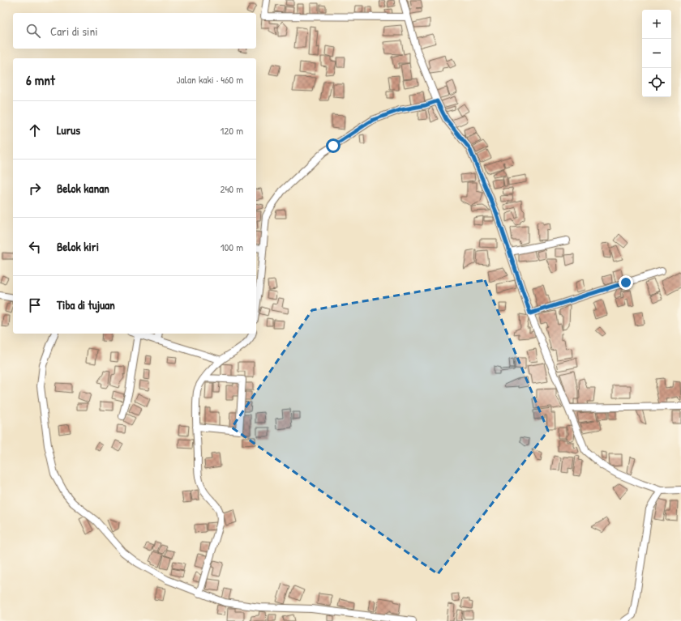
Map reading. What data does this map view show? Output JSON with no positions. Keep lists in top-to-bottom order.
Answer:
{
  "page": {
    "map_buttons": ["+", "−"],
    "search": "Cari di sini",
    "heading": ["6 mnt", "Jalan kaki · 460 m"],
    "list": [
      ["Lurus", "120 m"],
      ["Belok kanan", "240 m"],
      ["Belok kiri", "100 m"],
      "Tiba di tujuan"
    ]
  }
}
